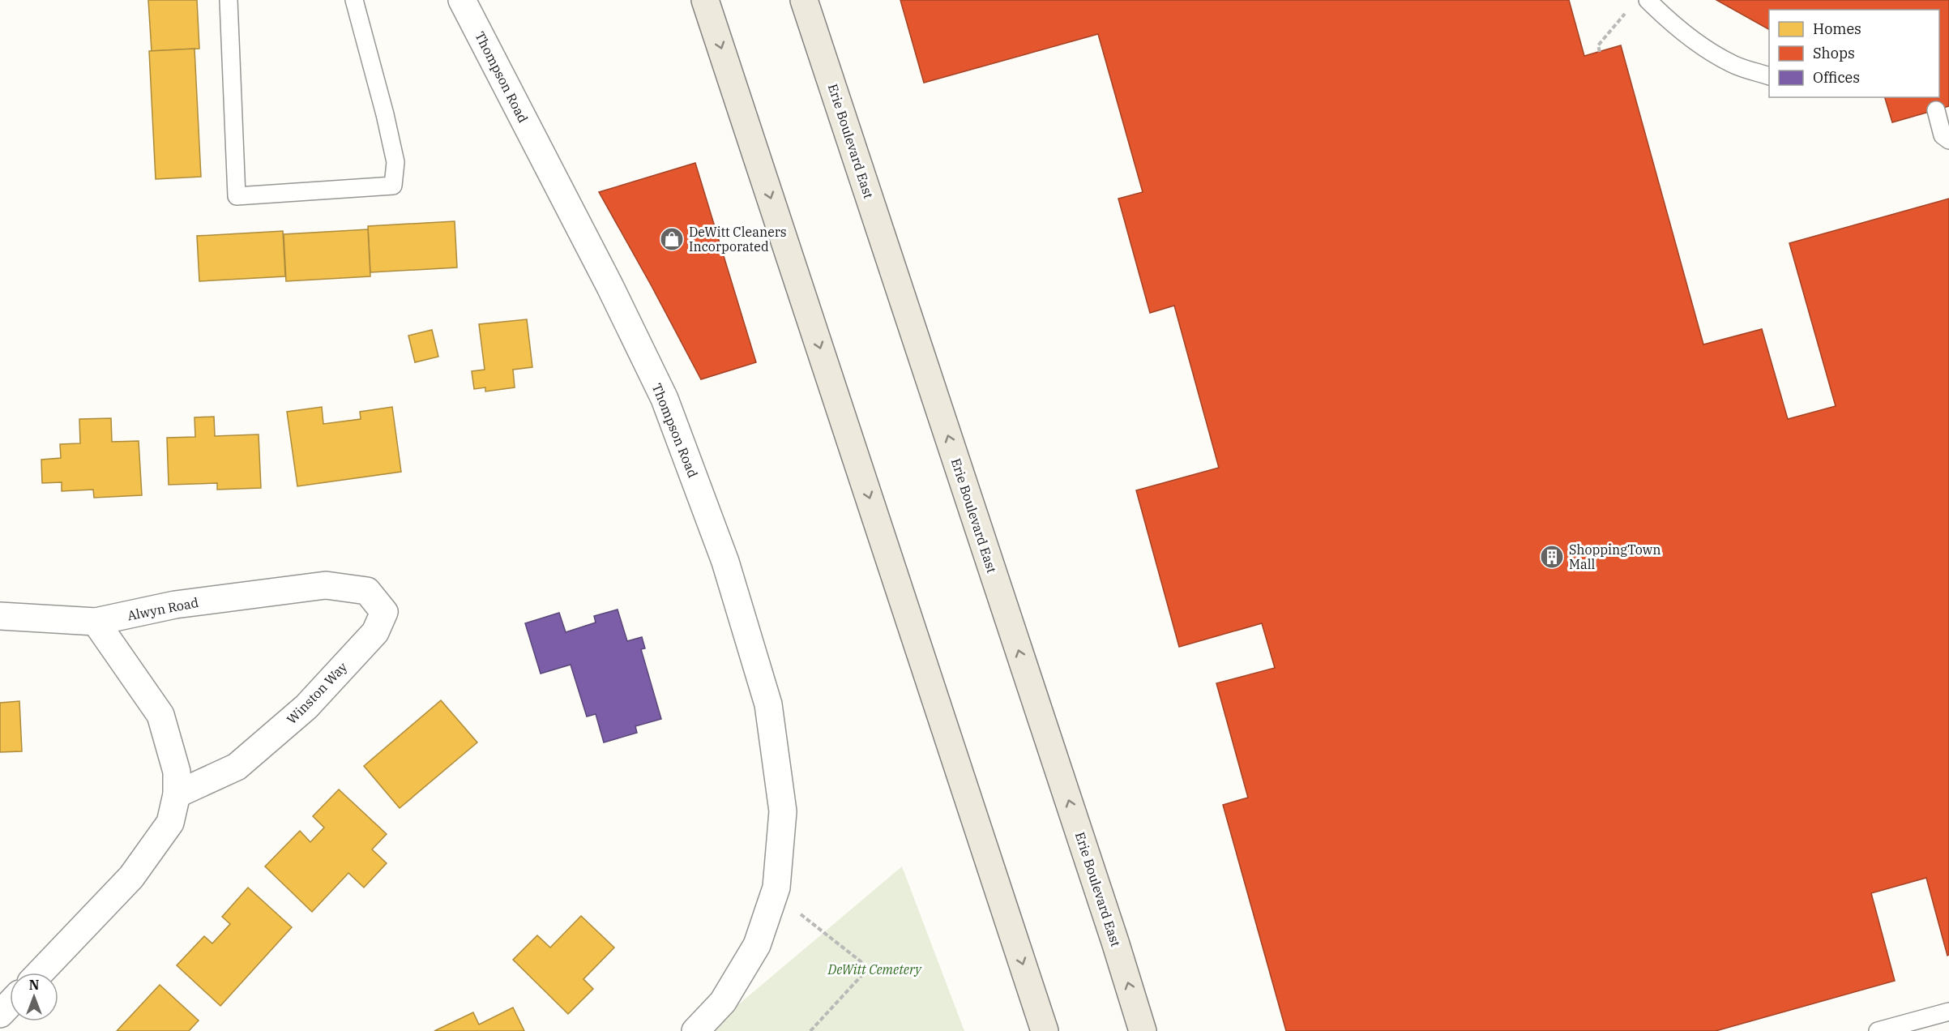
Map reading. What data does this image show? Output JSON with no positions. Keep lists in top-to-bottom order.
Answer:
{
  "streets": {
    "main road": ["Erie Boulevard East"],
    "street": ["Thompson Road", "Alwyn Road", "Winston Way"]
  },
  "crossings": [
    ["Alwyn Road", "Winston Way"]
  ],
  "parks": ["DeWitt Cemetery"],
  "places": {
    "shop": ["DeWitt Cleaners Incorporated"],
    "building": ["ShoppingTown Mall"]
  },
  "legend": ["Homes", "Shops", "Offices"],
  "north": "top"
}
